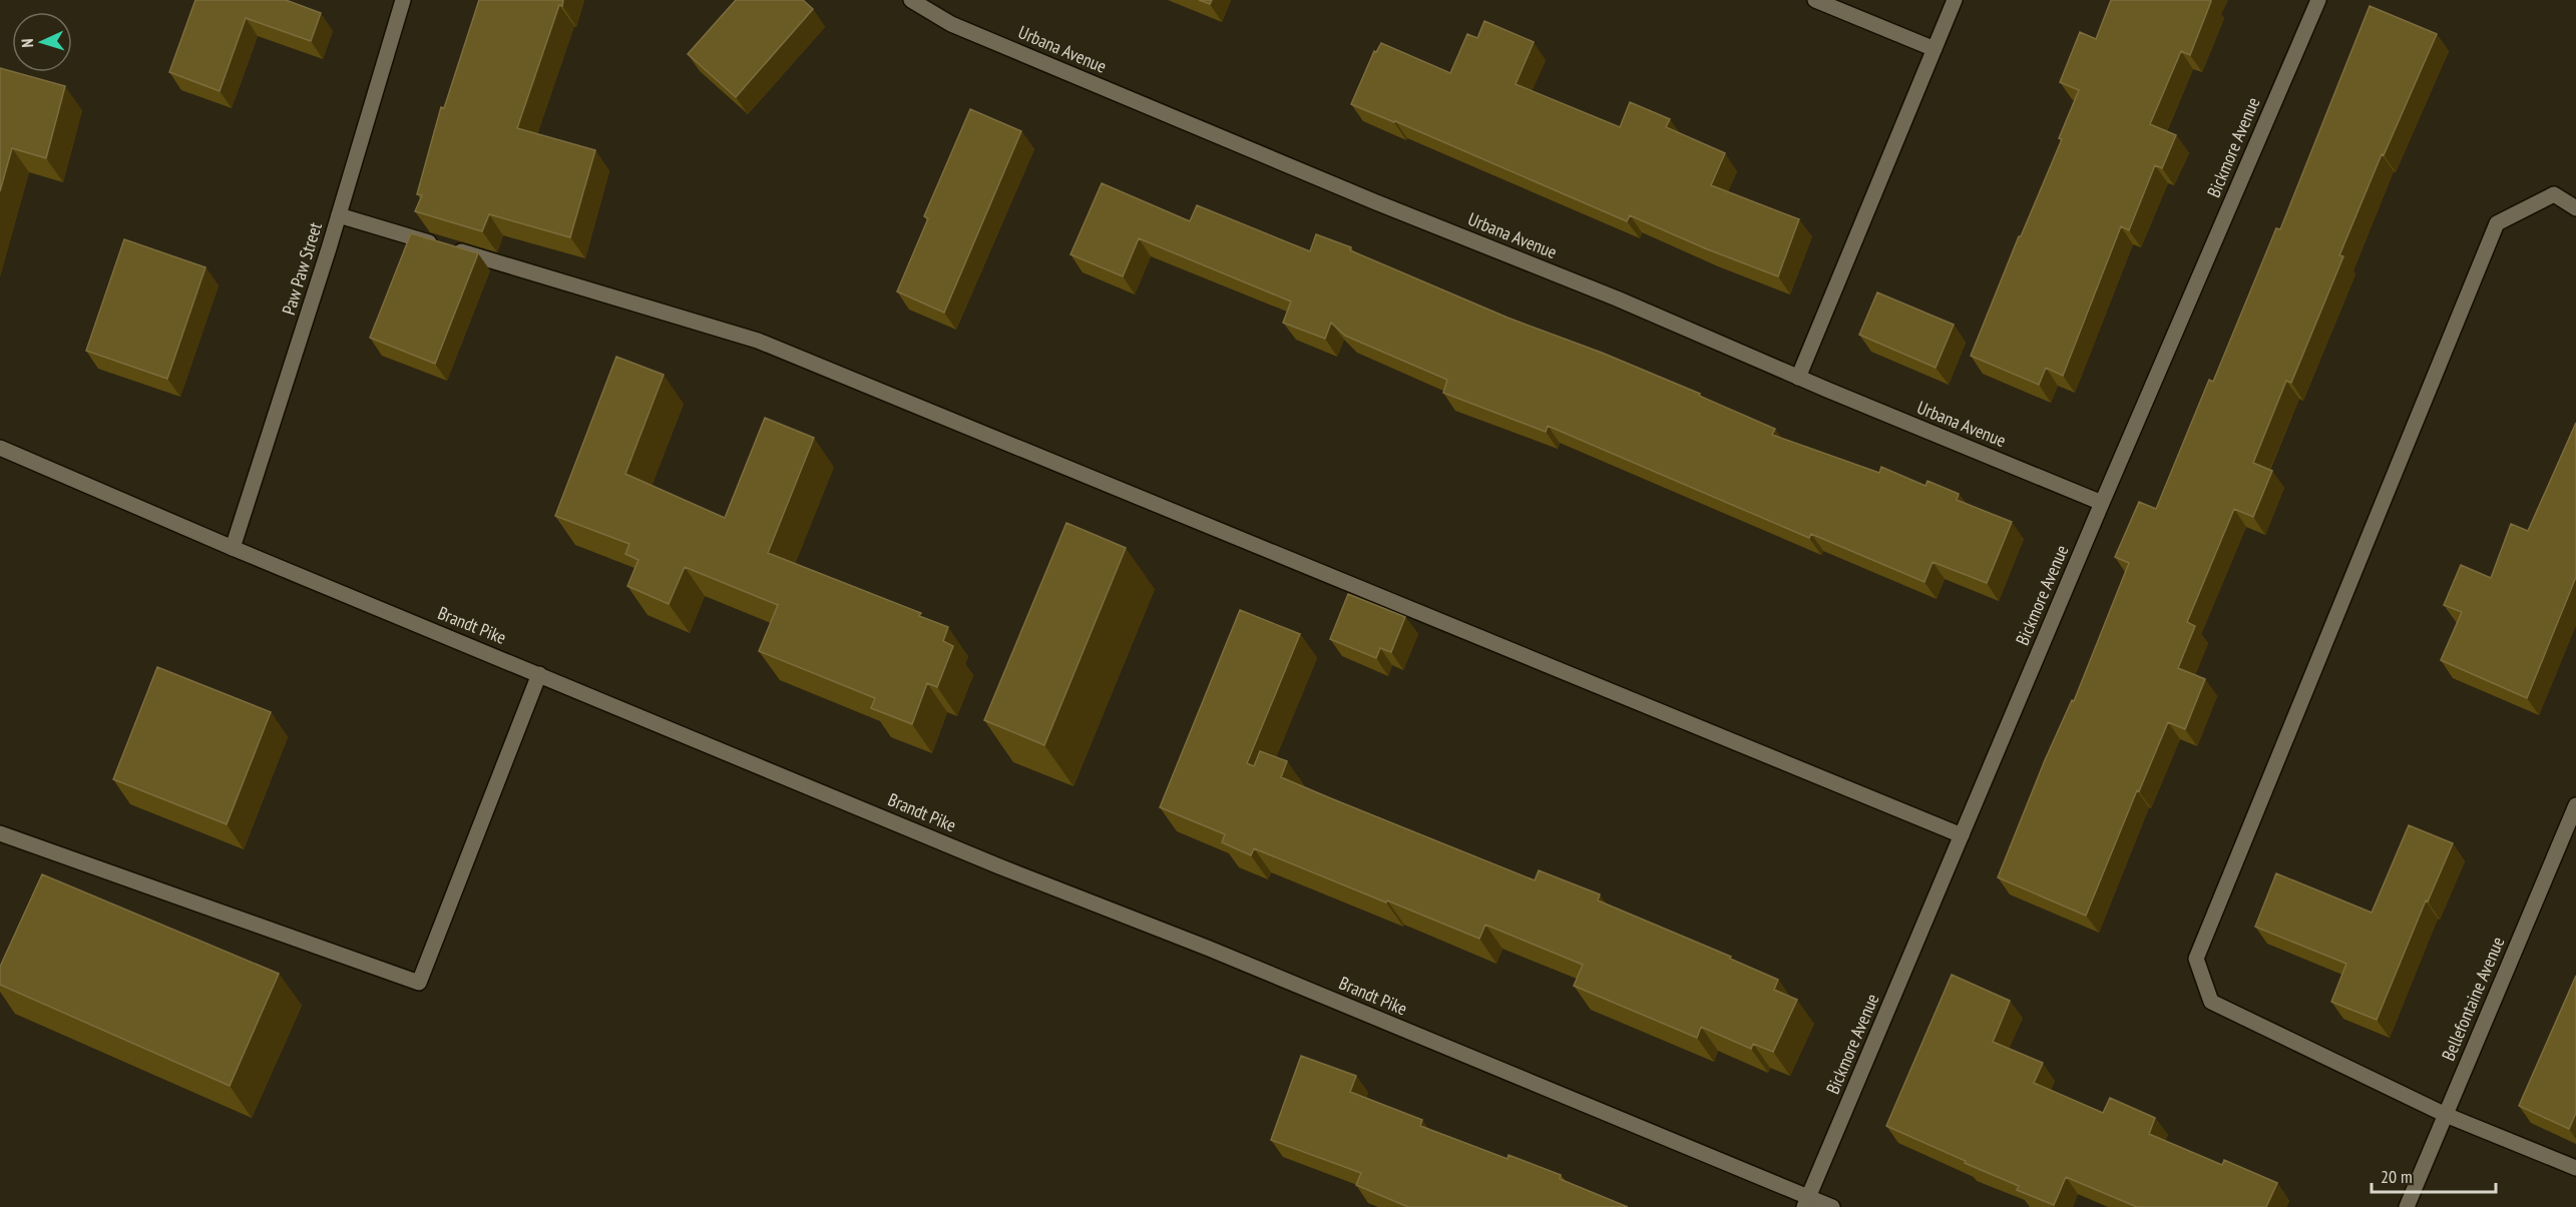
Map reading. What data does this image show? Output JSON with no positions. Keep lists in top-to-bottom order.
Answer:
{
  "streets": {
    "street": [
      "Urbana Avenue",
      "Bickmore Avenue",
      "Paw Paw Street",
      "Brandt Pike",
      "Bellefontaine Avenue"
    ]
  },
  "crossings": [
    ["Urbana Avenue", "Bickmore Avenue"],
    ["Bickmore Avenue", "Brandt Pike"],
    ["Paw Paw Street", "Brandt Pike"]
  ],
  "scale_bar": "20 m",
  "north": "left"
}
